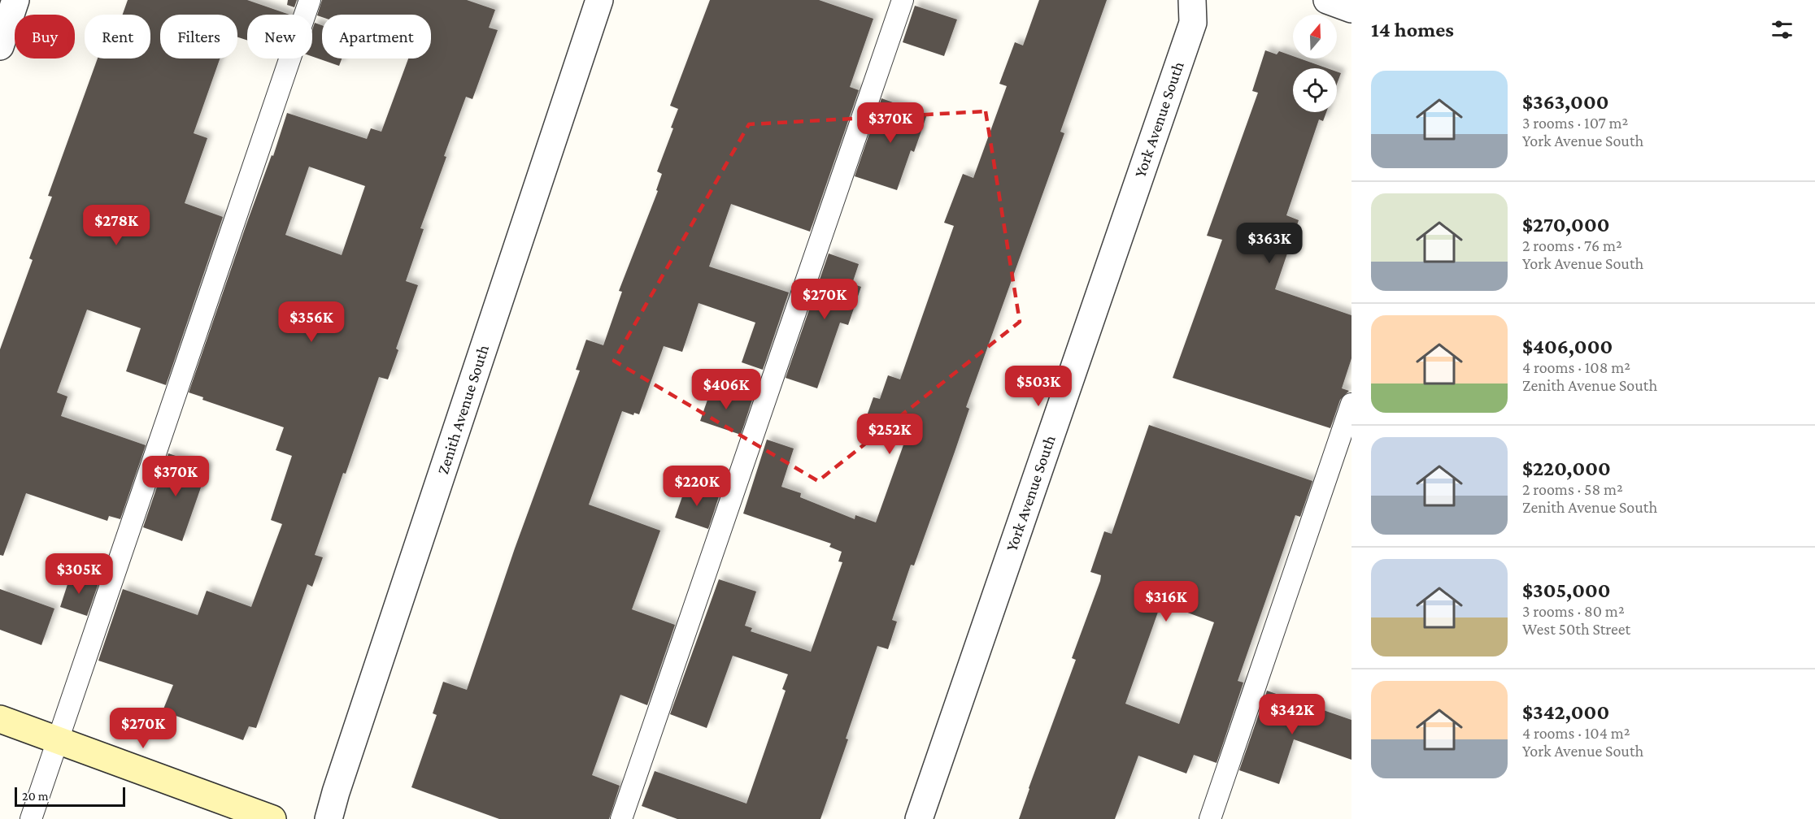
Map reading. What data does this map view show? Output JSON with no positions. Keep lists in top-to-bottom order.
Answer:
{
  "streets": {
    "street": ["York Avenue South", "Zenith Avenue South"]
  },
  "scale_bar": "20 m",
  "north": "top",
  "page": {
    "heading": "14 homes",
    "chip": [
      "Buy",
      "Rent",
      "Filters",
      "New",
      "Apartment"
    ],
    "list": [
      {
        "name": "$363,000",
        "note": "3 rooms · 107 m² · York Avenue South"
      },
      {
        "name": "$270,000",
        "note": "2 rooms · 76 m² · York Avenue South"
      },
      {
        "name": "$406,000",
        "note": "4 rooms · 108 m² · Zenith Avenue South"
      },
      {
        "name": "$220,000",
        "note": "2 rooms · 58 m² · Zenith Avenue South"
      },
      {
        "name": "$305,000",
        "note": "3 rooms · 80 m² · West 50th Street"
      },
      {
        "name": "$342,000",
        "note": "4 rooms · 104 m² · York Avenue South"
      }
    ],
    "price": [
      "$370K",
      "$278K",
      "$363K",
      "$270K",
      "$356K",
      "$503K",
      "$406K",
      "$252K",
      "$370K",
      "$220K",
      "$305K",
      "$316K",
      "$342K",
      "$270K"
    ],
    "scale": "20 m"
  }
}
